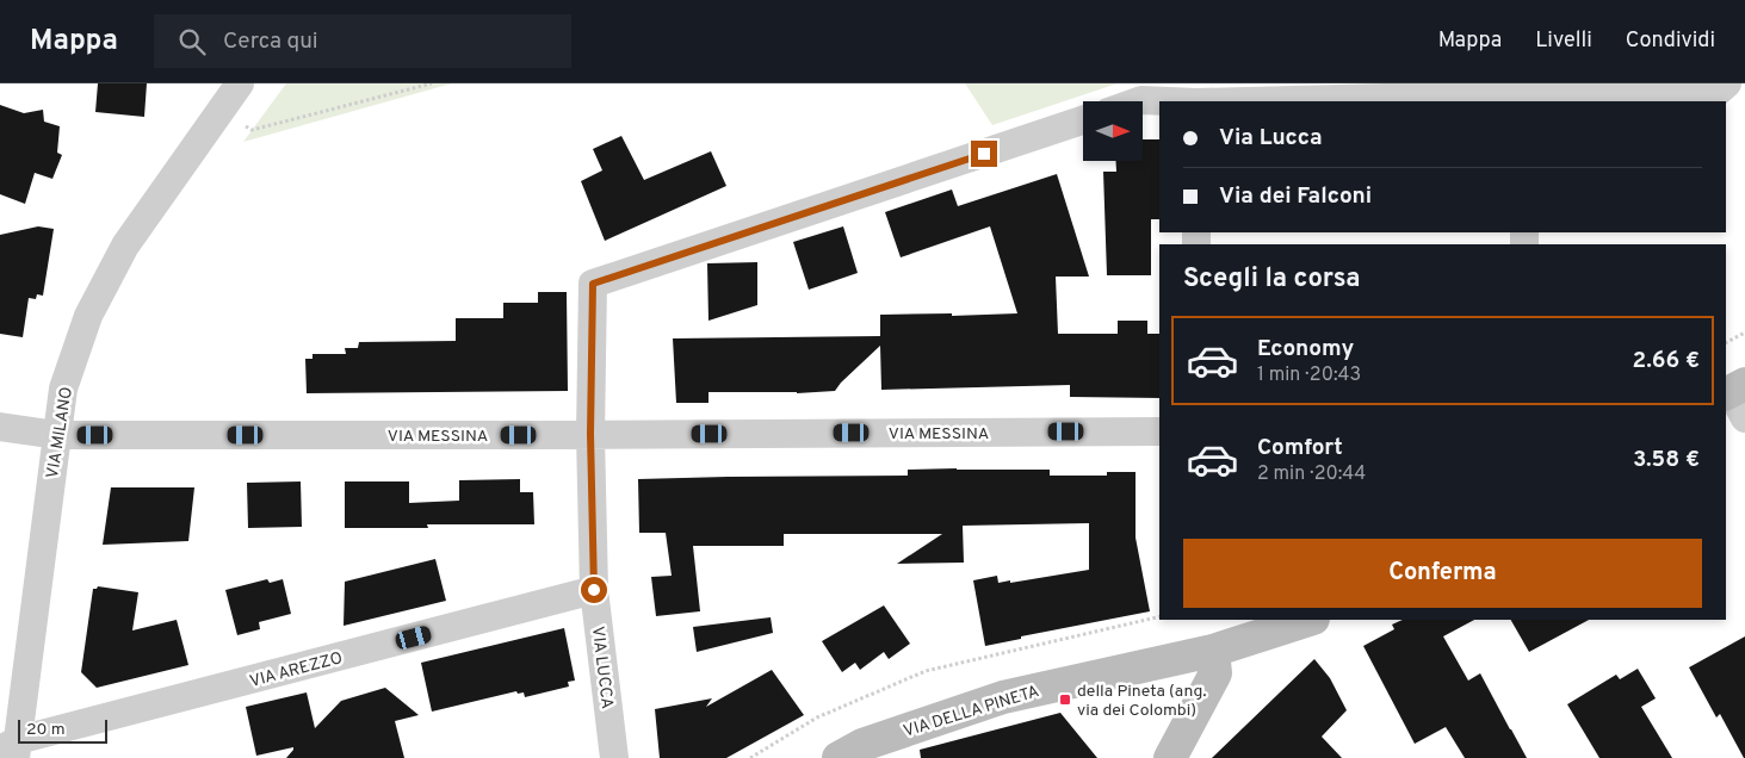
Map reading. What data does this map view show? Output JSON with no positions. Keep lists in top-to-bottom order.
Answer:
{
  "streets": {
    "street": [
      "VIA MILANO",
      "VIA MESSINA",
      "VIA LUCCA",
      "VIA AREZZO",
      "VIA DELLA PINETA"
    ]
  },
  "crossings": [
    ["VIA MILANO", "VIA MESSINA"],
    ["VIA MILANO", "VIA AREZZO"],
    ["VIA MESSINA", "VIA LUCCA"],
    ["VIA LUCCA", "VIA AREZZO"]
  ],
  "places": {
    "transit": ["della Pineta (ang. via dei Colombi)"]
  },
  "scale_bar": "20 m",
  "north": "right",
  "page": {
    "header": "Mappa",
    "search": "Cerca qui",
    "nav": ["Mappa", "Livelli", "Condividi"],
    "banner": ["Via Lucca", "Via dei Falconi"],
    "heading": "Scegli la corsa",
    "list": [
      {
        "name": "Economy",
        "note": "1 min · 20:43",
        "value": "2.66 €"
      },
      {
        "name": "Comfort",
        "note": "2 min · 20:44",
        "value": "3.58 €"
      }
    ],
    "buttons": "Conferma",
    "scale": "20 m"
  }
}
